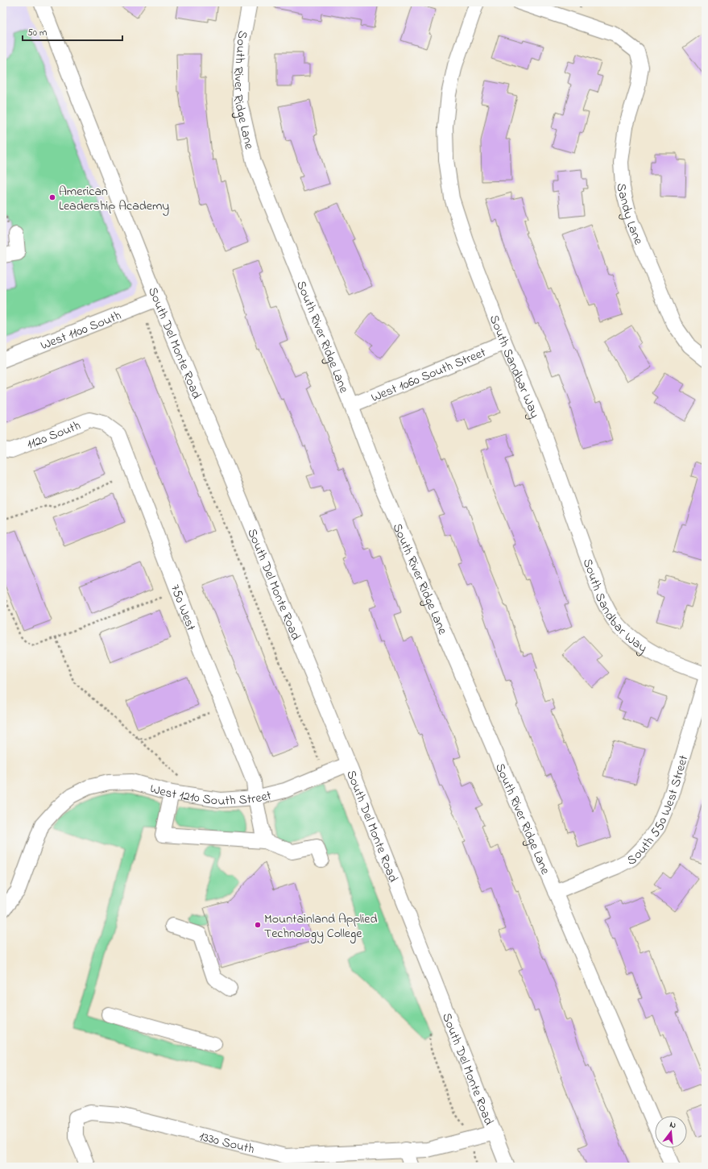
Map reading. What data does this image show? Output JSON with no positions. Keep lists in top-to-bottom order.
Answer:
{
  "streets": {
    "street": [
      "South River Ridge Lane",
      "Sandy Lane",
      "West 1100 South",
      "South Del Monte Road",
      "South Sandbar Way",
      "West 1060 South Street",
      "1120 South",
      "750 West",
      "West 1210 South Street",
      "South 550 West Street",
      "1330 South"
    ]
  },
  "crossings": [
    ["South River Ridge Lane", "West 1060 South Street"],
    ["South River Ridge Lane", "South 550 West Street"],
    ["West 1100 South", "South Del Monte Road"],
    ["South Del Monte Road", "West 1210 South Street"],
    ["South Del Monte Road", "1330 South"],
    ["South Sandbar Way", "West 1060 South Street"],
    ["1120 South", "750 West"],
    ["750 West", "West 1210 South Street"]
  ],
  "places": ["American Leadership Academy", "Mountainland Applied Technology College"],
  "scale_bar": "50 m",
  "north": "top"
}
